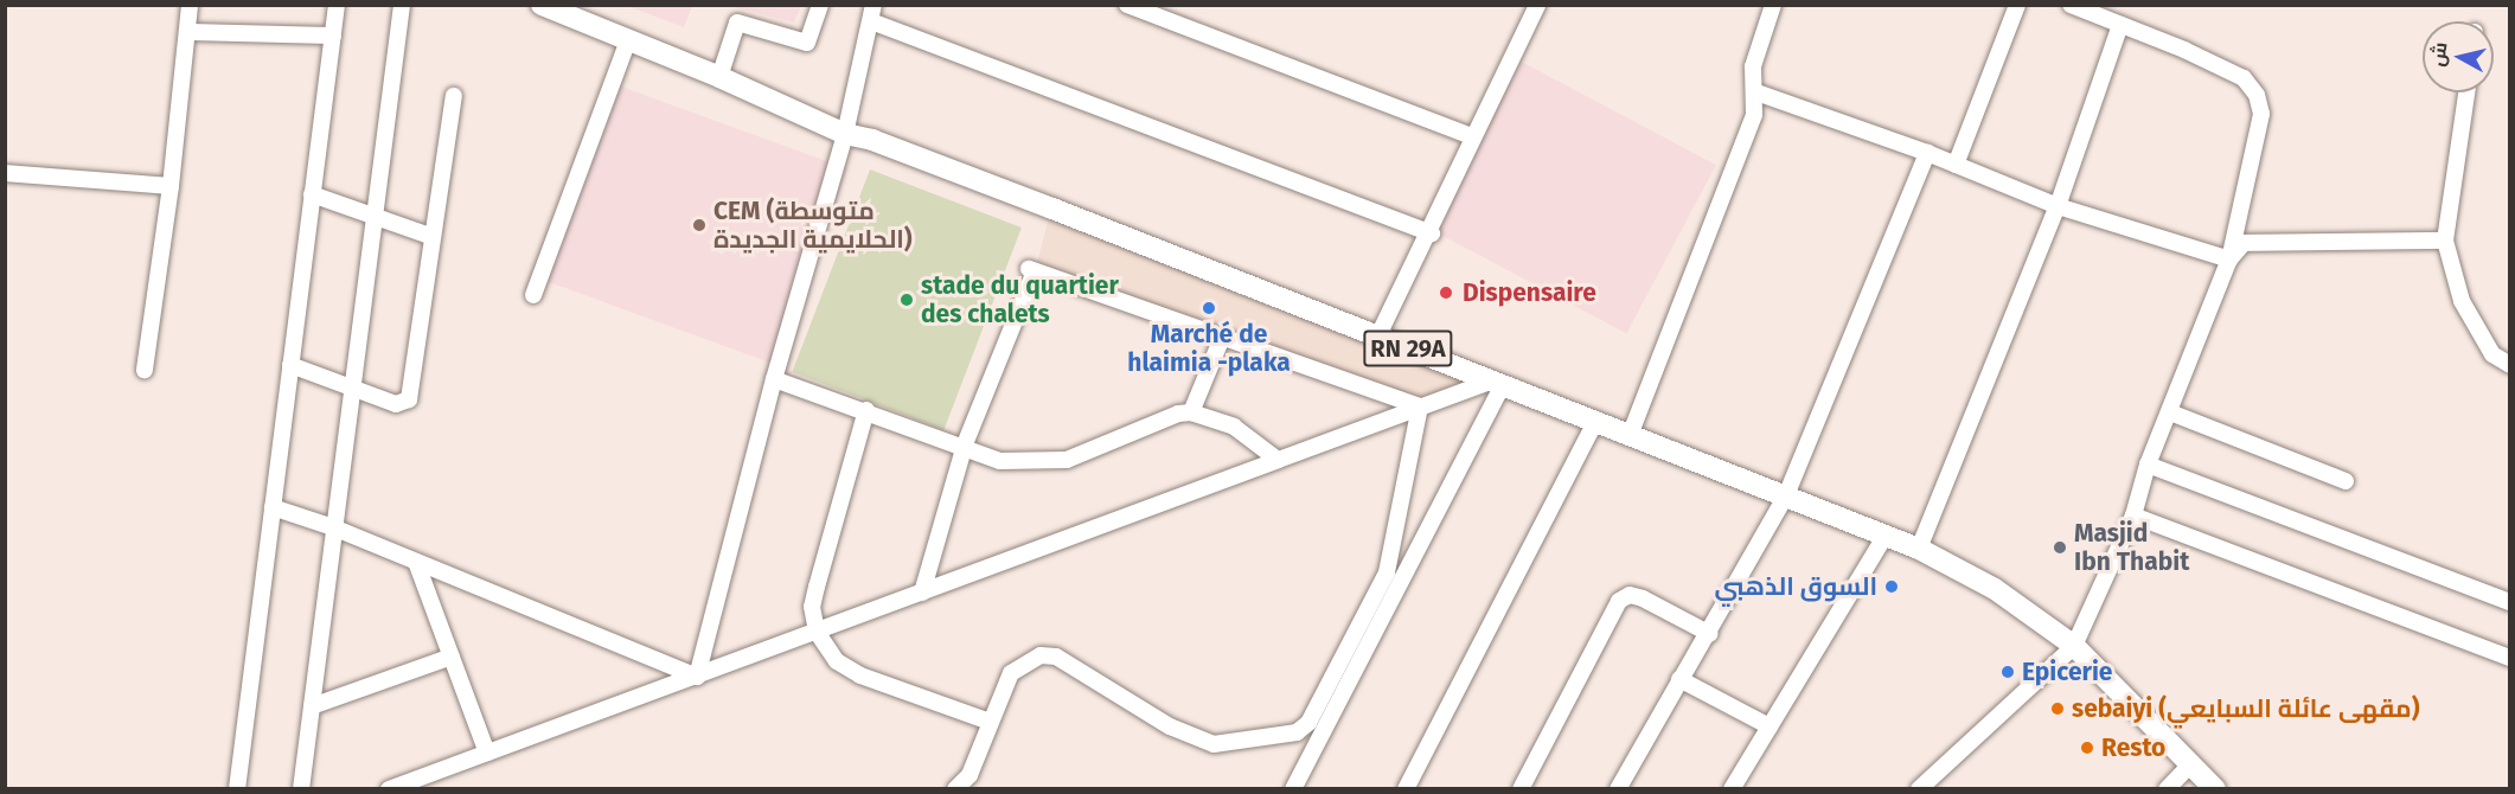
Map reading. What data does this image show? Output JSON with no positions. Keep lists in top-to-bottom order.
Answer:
{
  "streets": {
    "main road": ["RN 29A"]
  },
  "places": [
    "CEM (متوسطة الحلايمية الجديدة)",
    "Dispensaire",
    "stade du quartier des chalets",
    "Marché de hlaimia -plaka",
    "Masjid Ibn Thabit",
    "السوق الذهبي",
    "Epicerie",
    "sebaiyi (مقهى عائلة السبايعي)",
    "Resto"
  ],
  "north": "left"
}
